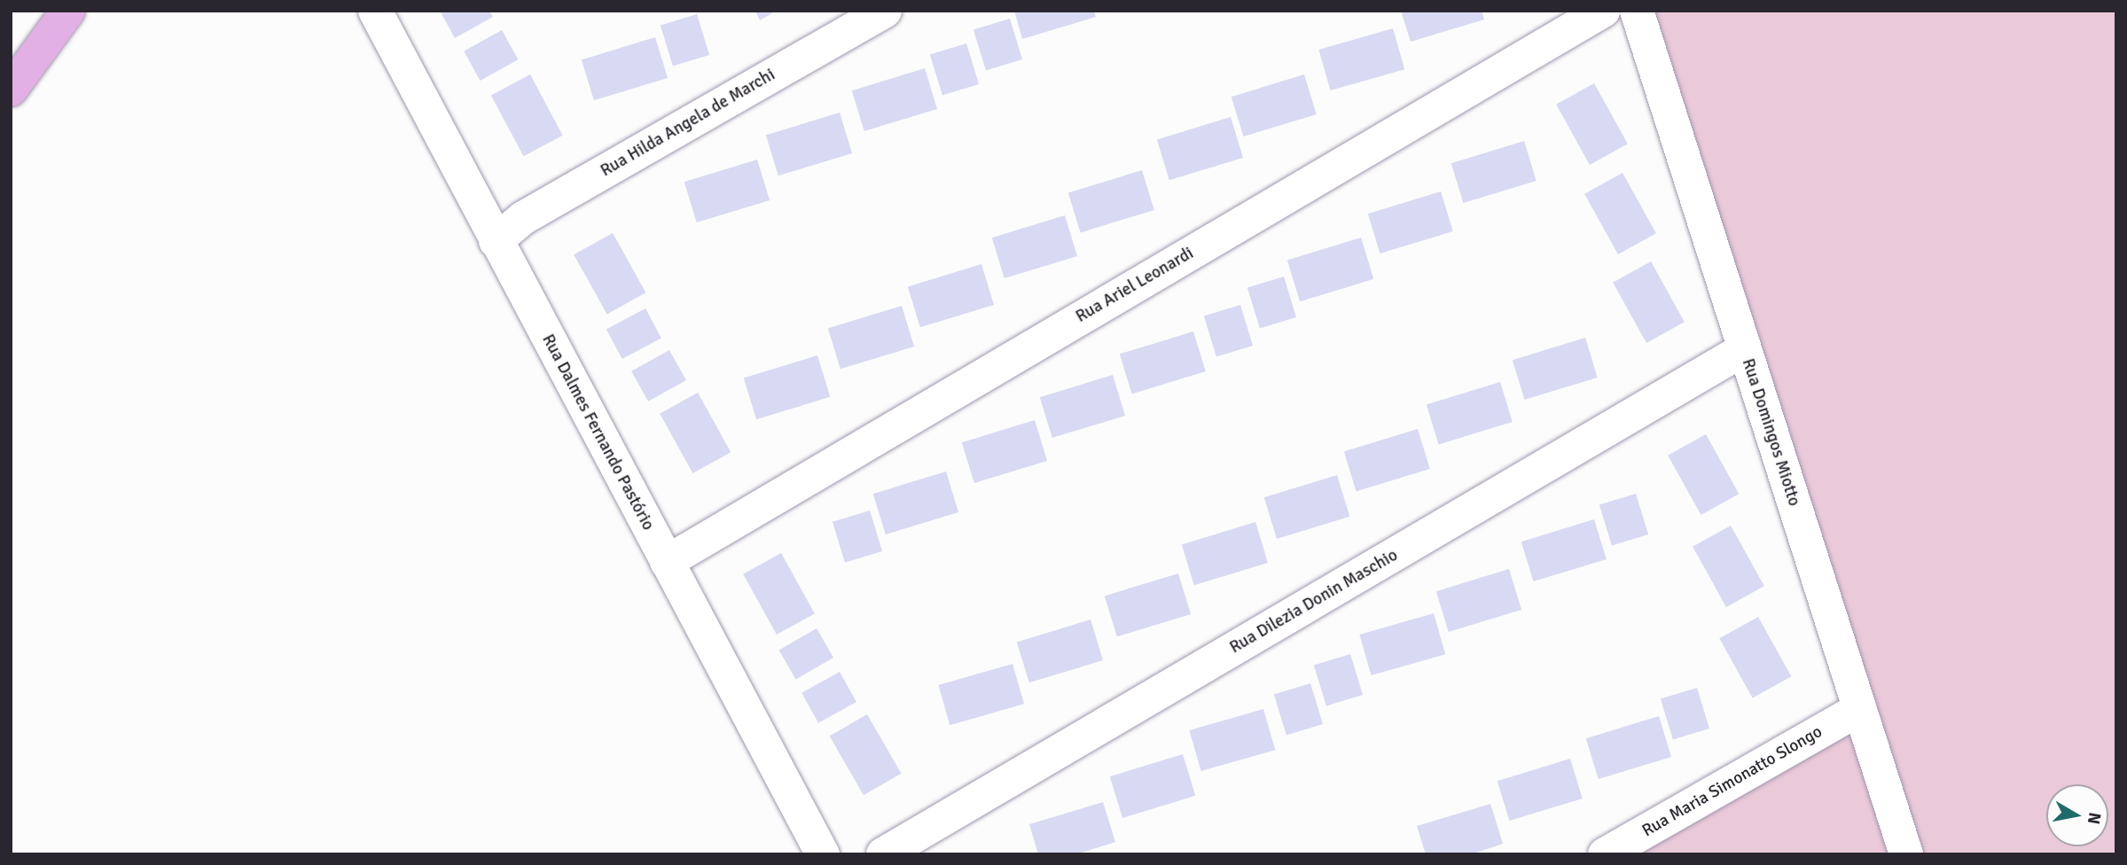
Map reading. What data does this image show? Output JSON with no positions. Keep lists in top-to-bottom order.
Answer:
{
  "streets": {
    "street": [
      "Rua Hilda Angela de Marchi",
      "Rua Ariel Leonardi",
      "Rua Dalmes Fernando Pastório",
      "Rua Domingos Miotto",
      "Rua Dilezia Donin Maschio",
      "Rua Maria Simonatto Slongo"
    ]
  },
  "crossings": [
    ["Rua Hilda Angela de Marchi", "Rua Dalmes Fernando Pastório"],
    ["Rua Ariel Leonardi", "Rua Dalmes Fernando Pastório"],
    ["Rua Domingos Miotto", "Rua Dilezia Donin Maschio"],
    ["Rua Domingos Miotto", "Rua Maria Simonatto Slongo"]
  ],
  "north": "right"
}
